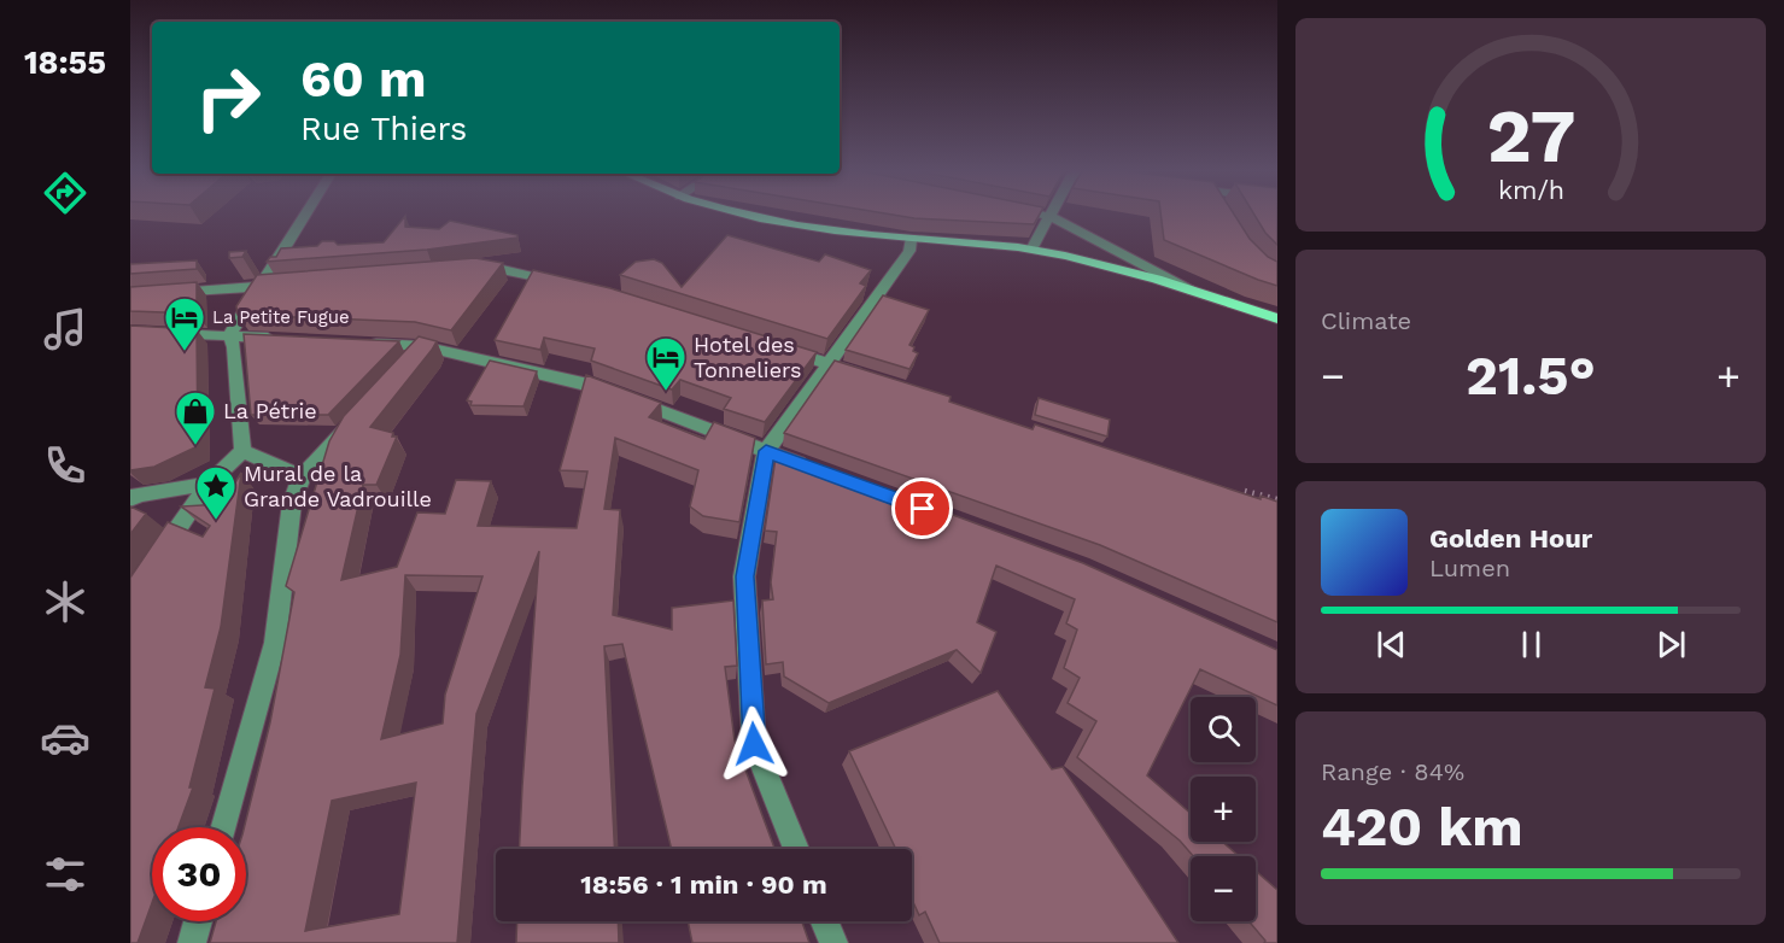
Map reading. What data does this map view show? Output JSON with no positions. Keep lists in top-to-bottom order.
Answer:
{
  "places": {
    "hotel": ["La Petite Fugue", "Hotel des Tonneliers"],
    "shop": ["La Pétrie"],
    "place": ["Mural de la Grande Vadrouille"]
  },
  "page": {
    "tabs": "18:55",
    "turn": ["60 m", "Rue Thiers"],
    "tile": [
      "Climate",
      ["Range · 84%", "420 km"]
    ],
    "heat": ["−", "21.5°", "+"],
    "song": ["Golden Hour", "Lumen"],
    "map_buttons": ["+", "−"],
    "limit": "30",
    "trip": "18:56 · 1 min · 90 m",
    "gauge": ["27", "km/h"]
  }
}
